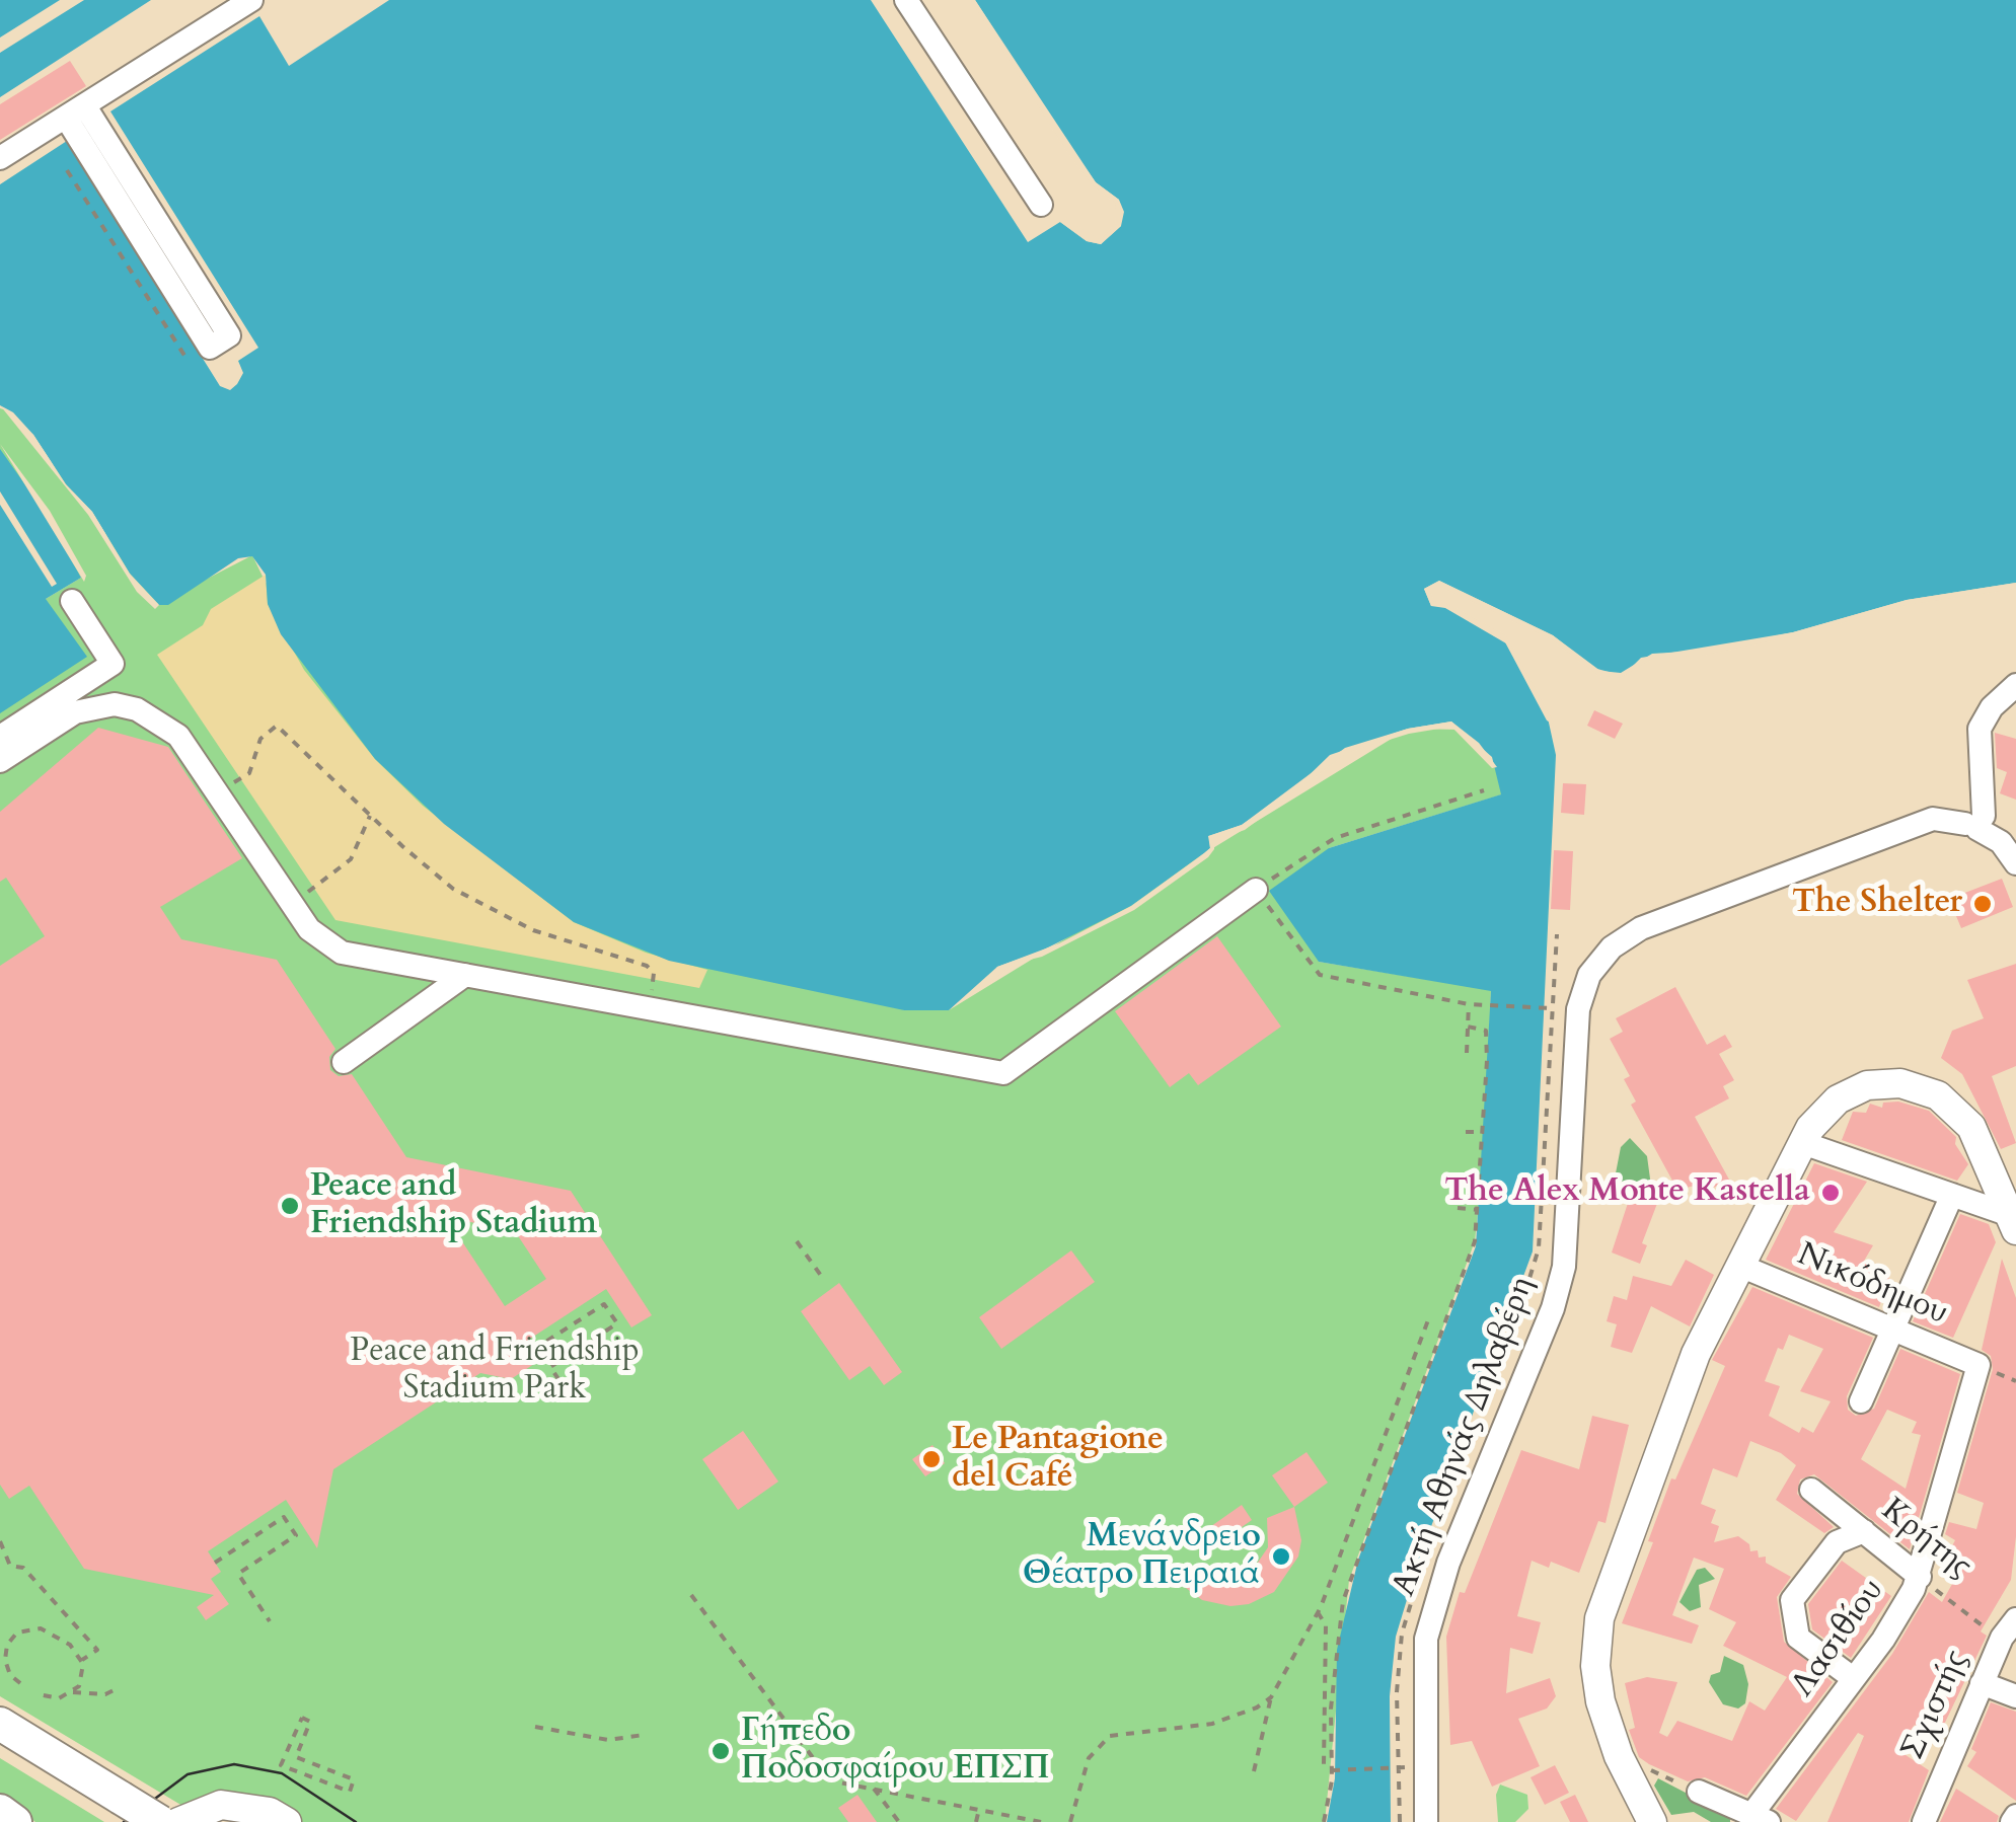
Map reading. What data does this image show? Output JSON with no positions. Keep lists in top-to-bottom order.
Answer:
{
  "streets": {
    "street": [
      "Νικόδημου",
      "Ακτή Αθηνάς Δηλαβέρη",
      "Κρήτης",
      "Λασιθίου",
      "Σχιστής"
    ]
  },
  "crossings": [
    ["Νικόδημου", "Λασιθίου"],
    ["Κρήτης", "Λασιθίου"],
    ["Κρήτης", "Σχιστής"]
  ],
  "parks": ["Peace and Friendship Stadium Park"],
  "places": [
    "The Shelter",
    "The Alex Monte Kastella",
    "Peace and Friendship Stadium",
    "Le Pantagione del Café",
    "Μενάνδρειο Θέατρο Πειραιά",
    "Γήπεδο Ποδοσφαίρου ΕΠΣΠ"
  ]
}
